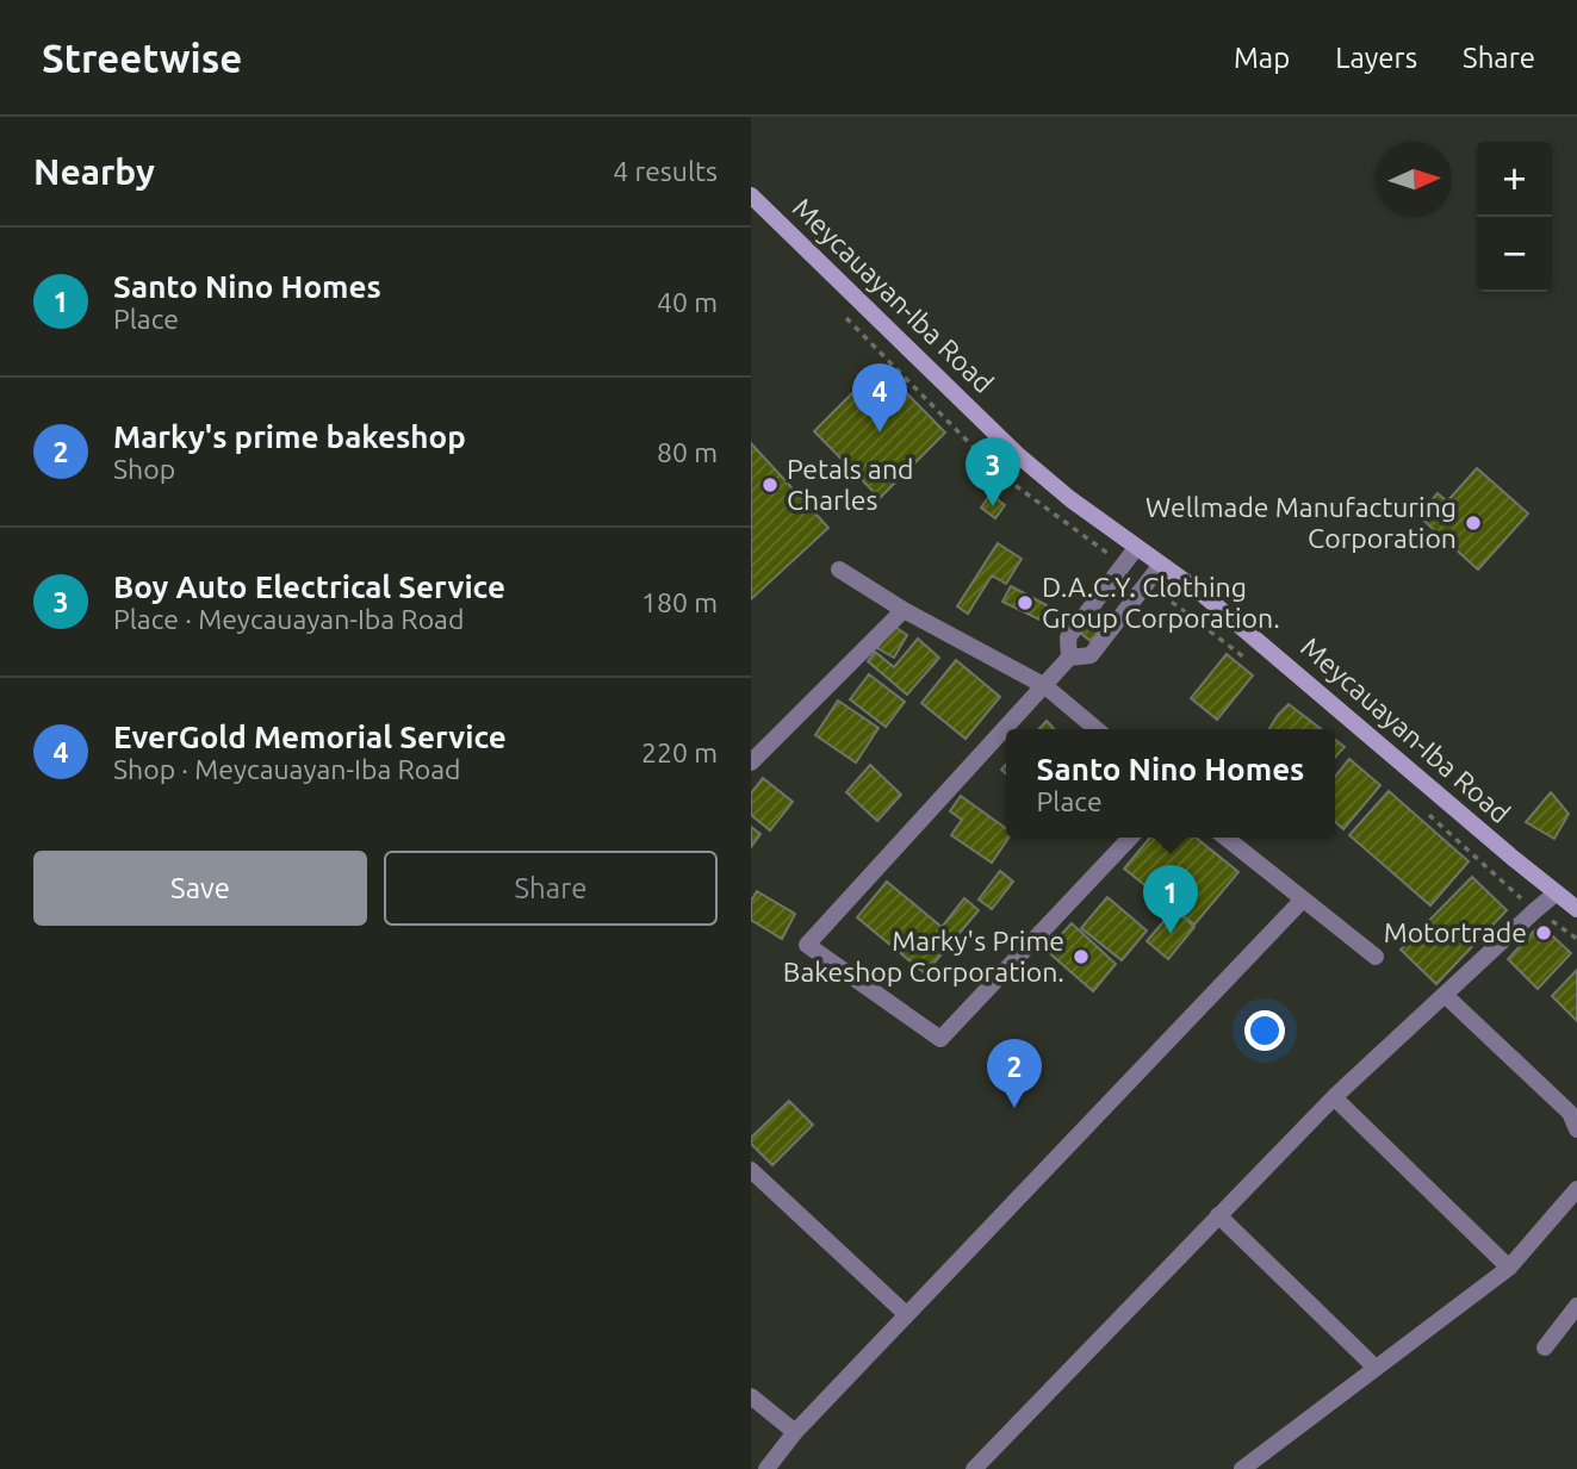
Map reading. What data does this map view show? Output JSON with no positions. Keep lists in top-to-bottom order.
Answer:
{
  "streets": {
    "main road": ["Meycauayan-Iba Road"]
  },
  "places": [
    "Petals and Charles",
    "Wellmade Manufacturing Corporation",
    "D.A.C.Y. Clothing Group Corporation.",
    "Motortrade",
    "Marky's Prime Bakeshop Corporation."
  ],
  "north": "right",
  "page": {
    "header": "Streetwise",
    "nav": ["Map", "Layers", "Share"],
    "heading": ["Nearby", "4 results"],
    "map_buttons": ["+", "−"],
    "list": [
      {
        "mark": "1",
        "name": "Santo Nino Homes",
        "note": "Place",
        "value": "40 m"
      },
      {
        "mark": "2",
        "name": "Marky's prime bakeshop",
        "note": "Shop",
        "value": "80 m"
      },
      {
        "mark": "3",
        "name": "Boy Auto Electrical Service",
        "note": "Place · Meycauayan-Iba Road",
        "value": "180 m"
      },
      {
        "mark": "4",
        "name": "EverGold Memorial Service",
        "note": "Shop · Meycauayan-Iba Road",
        "value": "220 m"
      }
    ],
    "pins": [
      "4",
      "3",
      "1",
      "2"
    ],
    "popup": ["Santo Nino Homes", "Place"],
    "buttons": ["Save", "Share"]
  }
}
